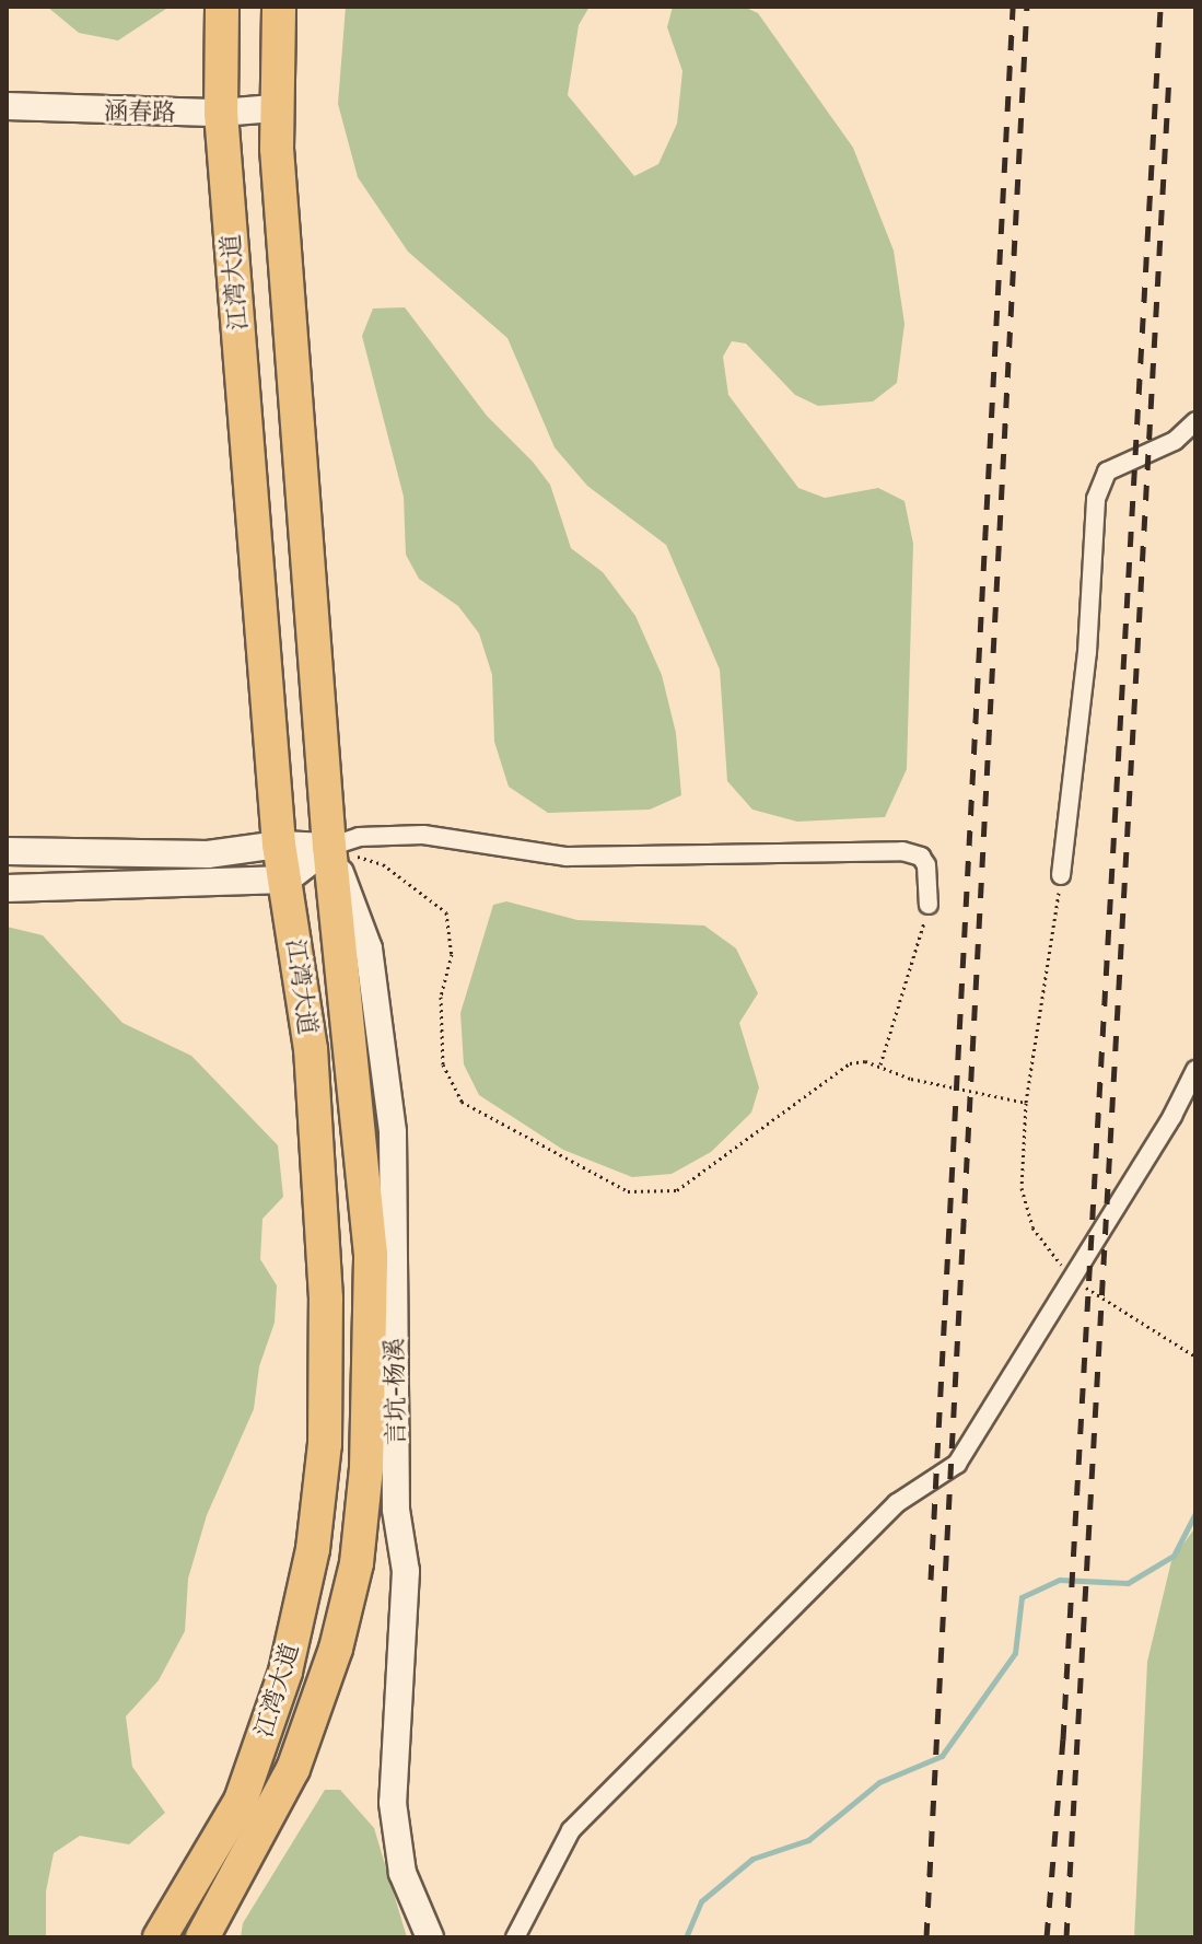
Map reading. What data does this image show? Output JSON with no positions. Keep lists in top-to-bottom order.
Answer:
{
  "streets": {
    "highway": ["江湾大道"],
    "main road": ["涵春路", "言坑-杨溪"]
  },
  "crossings": [
    ["涵春路", "江湾大道"],
    ["江湾大道", "言坑-杨溪"]
  ]
}
